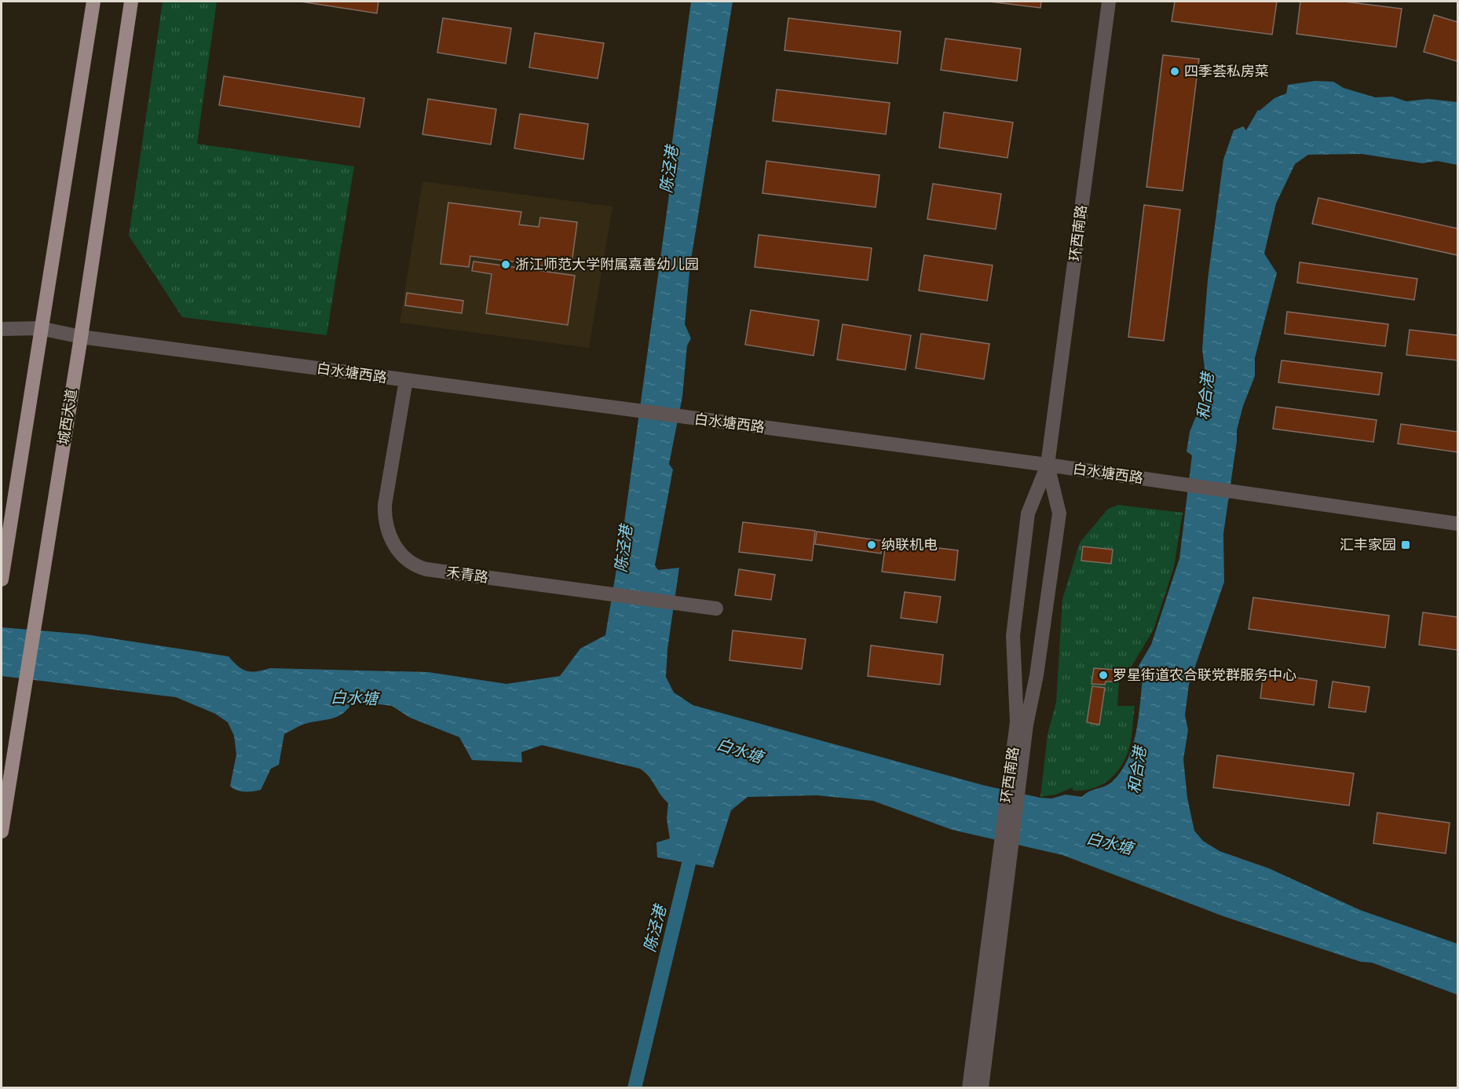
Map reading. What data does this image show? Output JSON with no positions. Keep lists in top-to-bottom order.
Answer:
{
  "streets": {
    "main road": ["城西大道"],
    "street": ["环西南路", "白水塘西路", "禾青路"]
  },
  "crossings": [
    ["环西南路", "白水塘西路"],
    ["白水塘西路", "城西大道"],
    ["白水塘西路", "禾青路"]
  ],
  "water": ["陈泾港", "和合港", "白水塘"],
  "places": {
    "other": [
      "四季荟私房菜",
      "浙江师范大学附属嘉善幼儿园",
      "纳联机电",
      "罗星街道农合联党群服务中心"
    ],
    "transit": ["汇丰家园"]
  }
}
